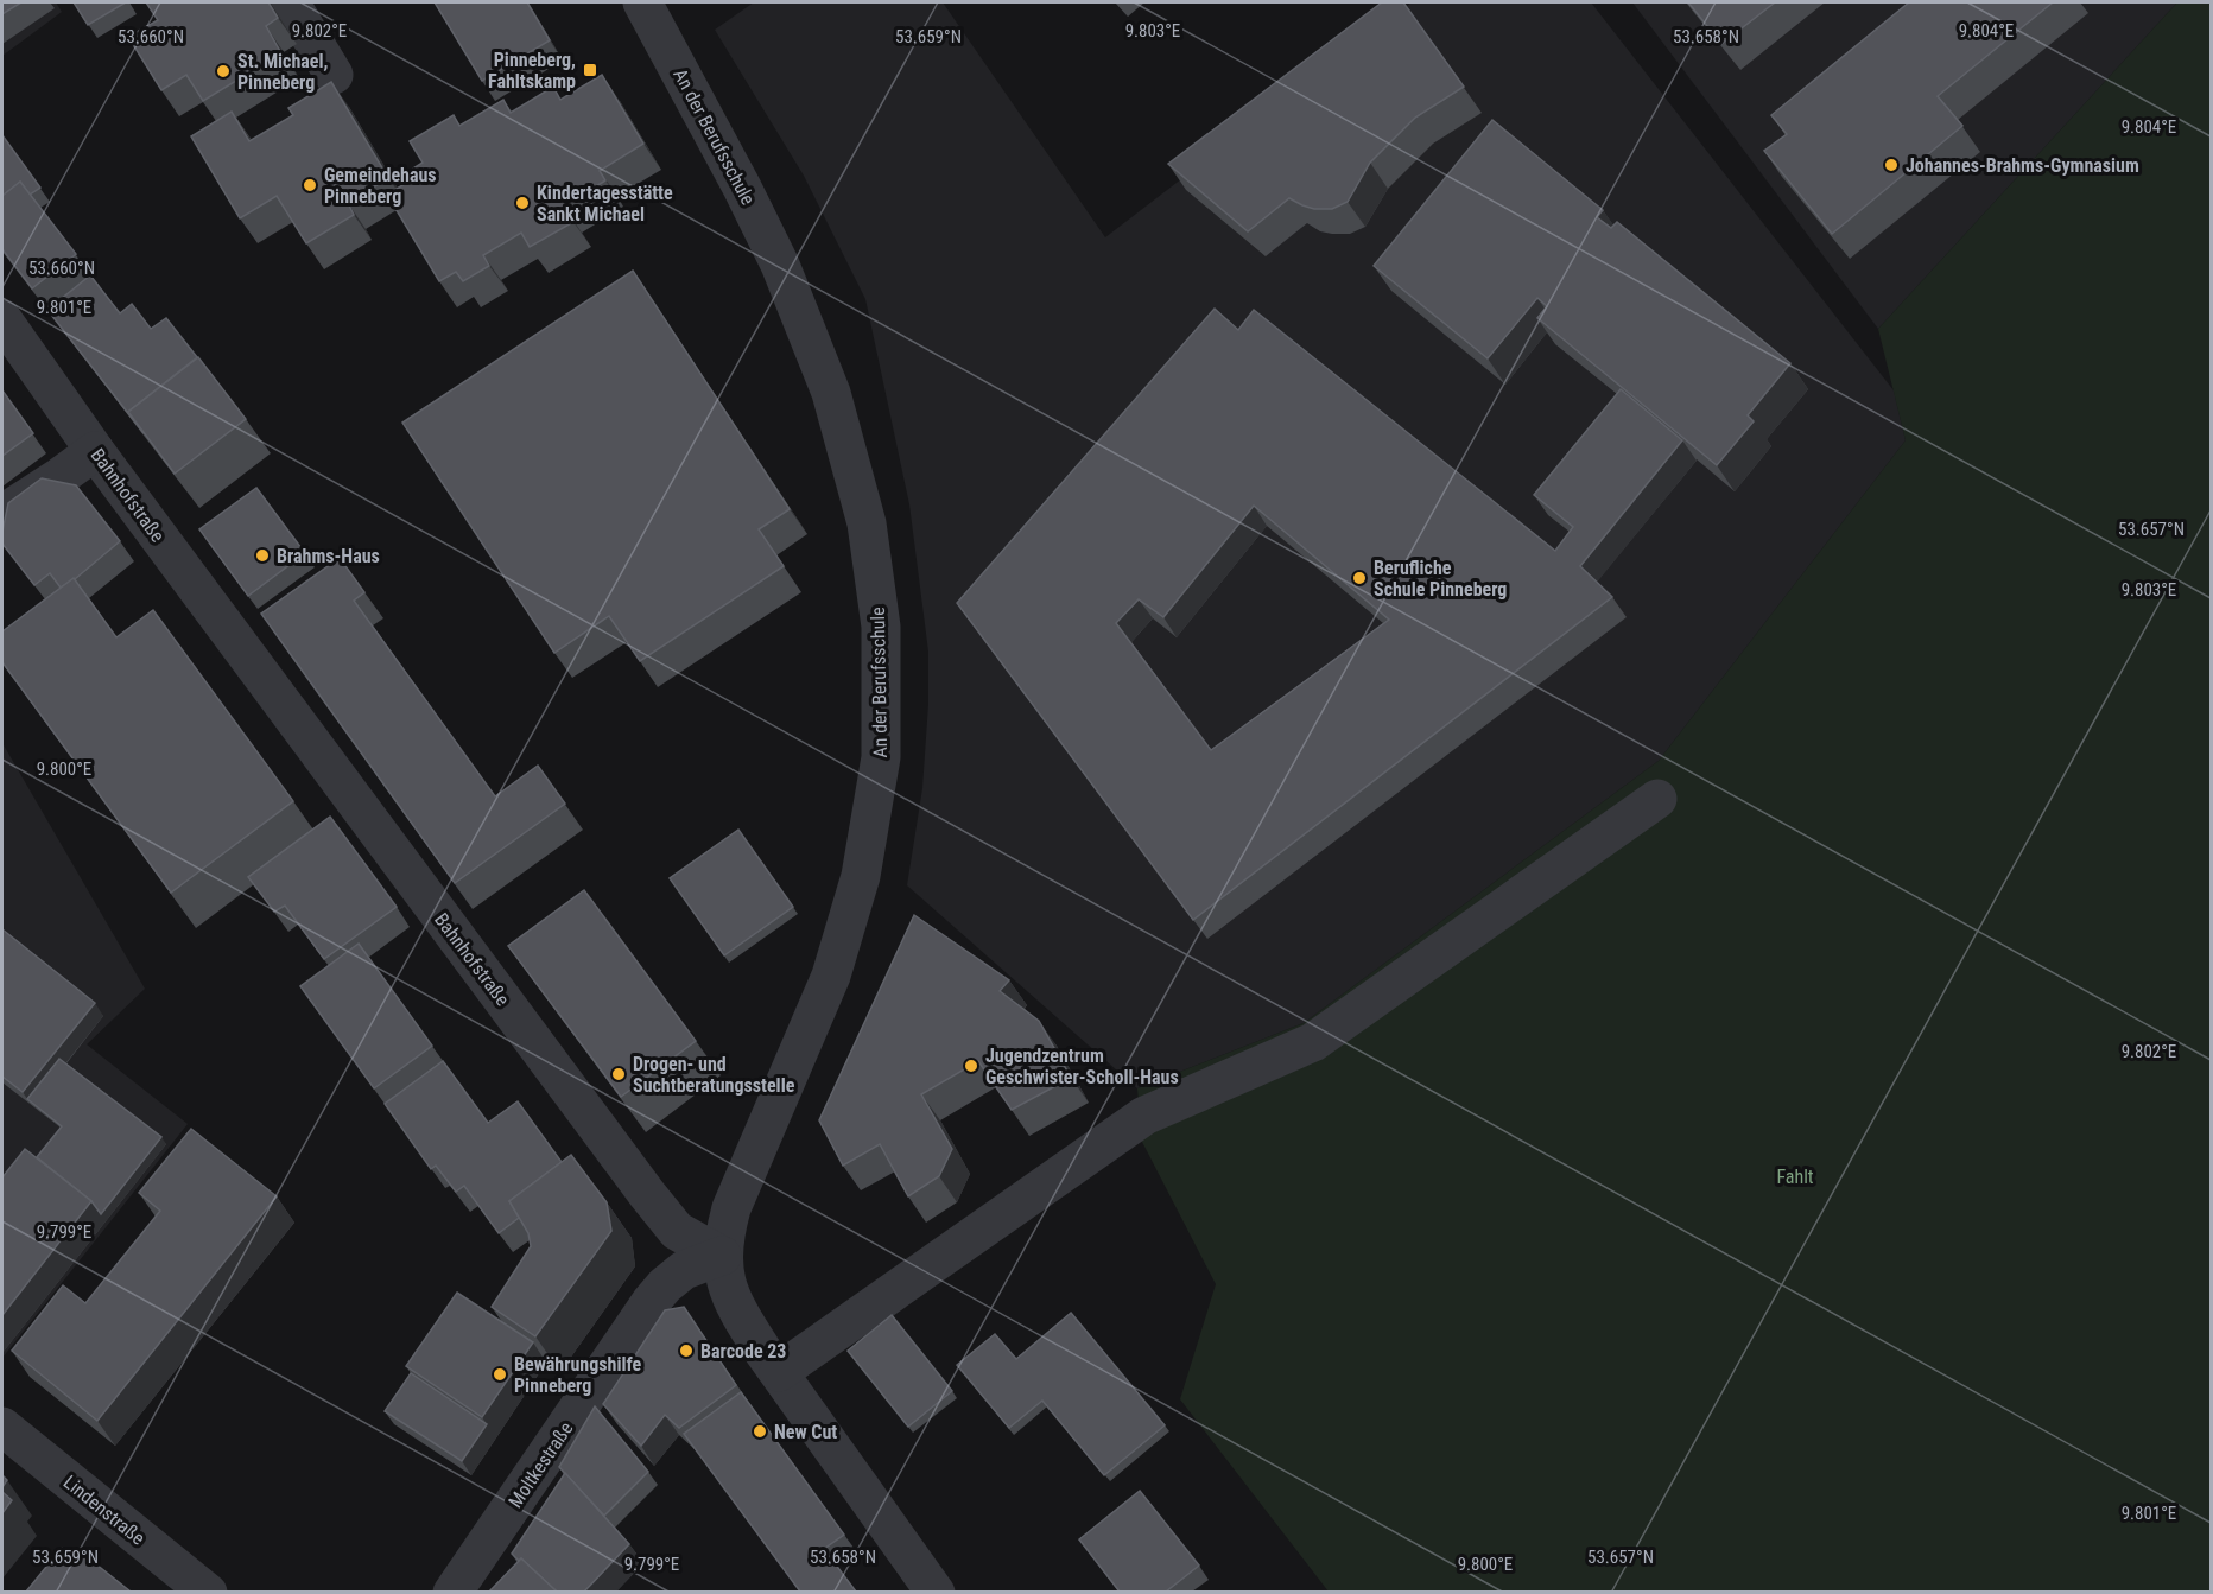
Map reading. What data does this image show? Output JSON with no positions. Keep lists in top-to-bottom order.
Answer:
{
  "streets": {
    "street": [
      "An der Berufsschule",
      "Bahnhofstraße",
      "Moltkestraße",
      "Lindenstraße"
    ]
  },
  "crossings": [
    ["An der Berufsschule", "Bahnhofstraße"],
    ["An der Berufsschule", "Moltkestraße"],
    ["Bahnhofstraße", "Moltkestraße"]
  ],
  "parks": ["Fahlt"],
  "places": {
    "transit": ["Pinneberg, Fahltskamp"],
    "other": [
      "St. Michael, Pinneberg",
      "Johannes-Brahms-Gymnasium",
      "Gemeindehaus Pinneberg",
      "Kindertagesstätte Sankt Michael",
      "Brahms-Haus",
      "Berufliche Schule Pinneberg",
      "Jugendzentrum Geschwister-Scholl-Haus",
      "Drogen- und Suchtberatungsstelle",
      "Barcode 23",
      "Bewährungshilfe Pinneberg",
      "New Cut"
    ]
  },
  "coordinates": [
    "9.802°E",
    "9.803°E",
    "9.804°E",
    "53.660°N",
    "53.659°N",
    "53.658°N",
    "9.801°E",
    "53.657°N",
    "9.800°E",
    "9.799°E"
  ]
}
